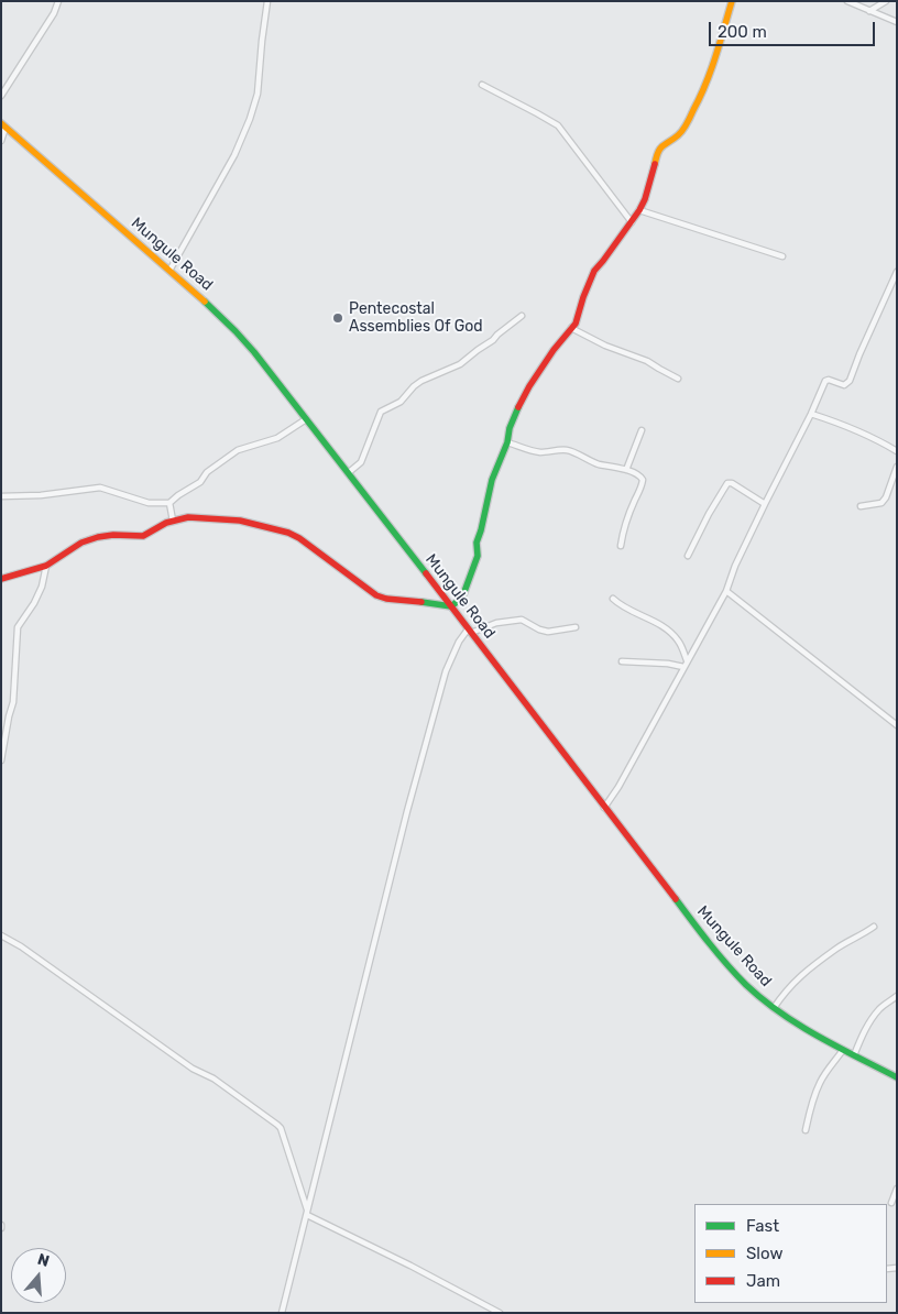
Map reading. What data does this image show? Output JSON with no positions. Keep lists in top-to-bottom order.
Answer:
{
  "streets": {
    "street": ["Mungule Road"]
  },
  "places": ["Pentecostal Assemblies Of God"],
  "legend": ["Fast", "Slow", "Jam"],
  "scale_bar": "200 m",
  "north": "top"
}
